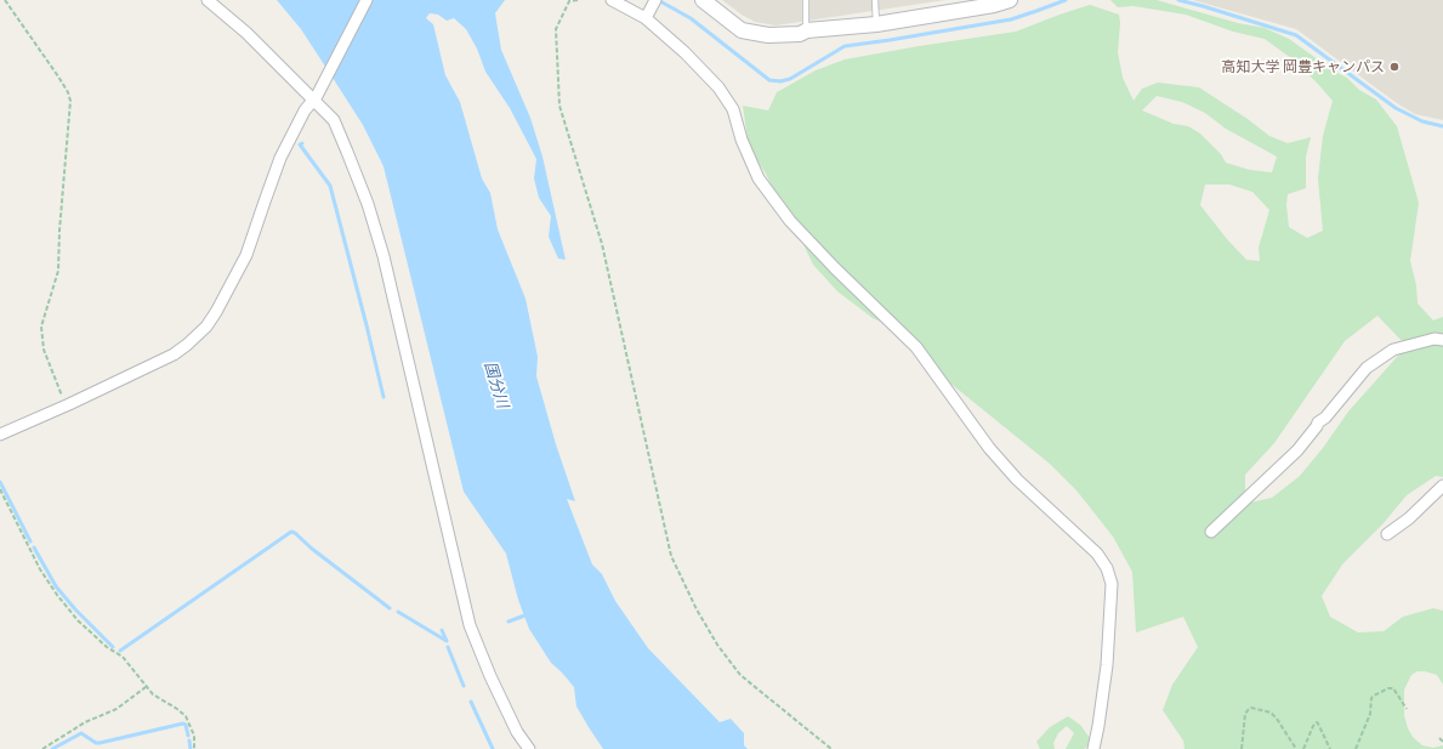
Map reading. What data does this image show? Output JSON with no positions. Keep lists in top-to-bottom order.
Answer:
{
  "water": ["国分川"],
  "places": ["高知大学 岡豊キャンパス"]
}
